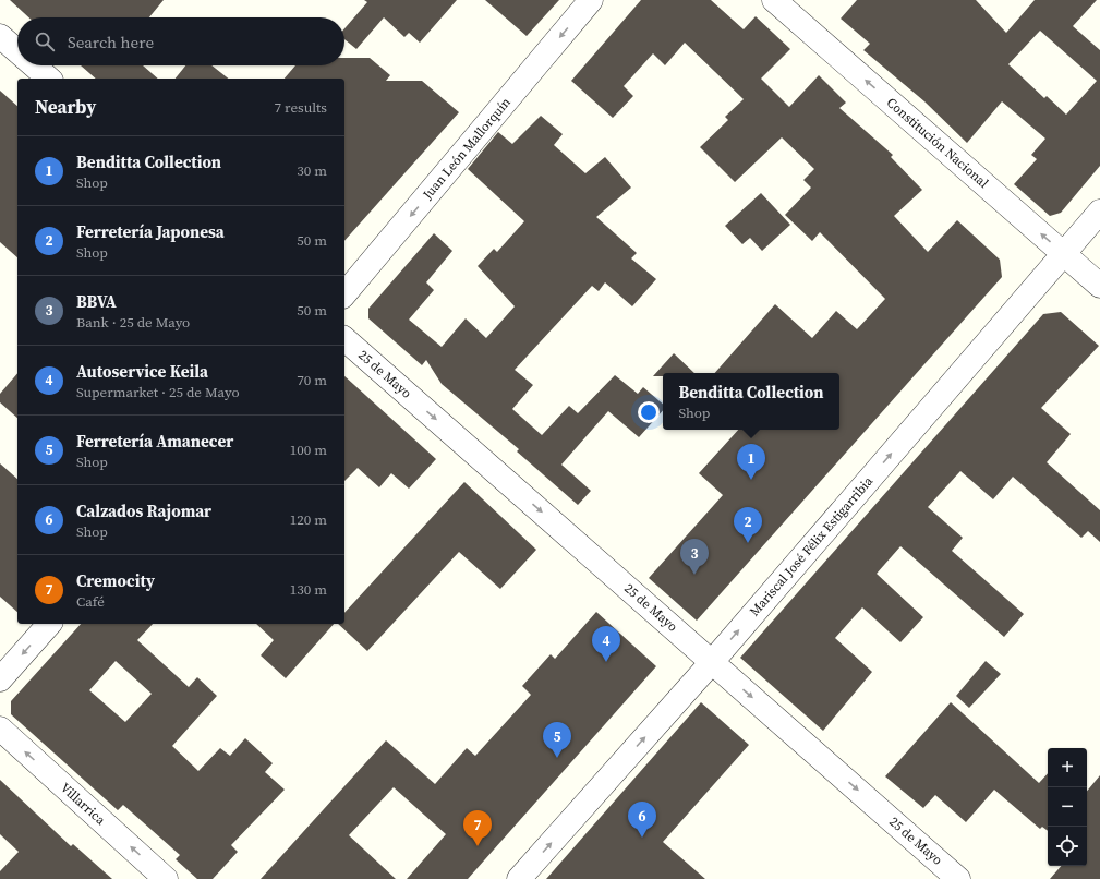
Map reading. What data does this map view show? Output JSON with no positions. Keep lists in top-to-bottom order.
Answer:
{
  "streets": {
    "street": [
      "Constitución Nacional",
      "Juan León Mallorquín",
      "25 de Mayo",
      "Mariscal José Félix Estigarribia",
      "Villarrica"
    ]
  },
  "crossings": [
    ["Constitución Nacional", "Mariscal José Félix Estigarribia"],
    ["25 de Mayo", "Mariscal José Félix Estigarribia"]
  ],
  "one_way": [
    "Constitución Nacional",
    "Juan León Mallorquín",
    "25 de Mayo",
    "Mariscal José Félix Estigarribia",
    "Villarrica"
  ],
  "page": {
    "search": "Search here",
    "heading": ["Nearby", "7 results"],
    "list": [
      {
        "mark": "1",
        "name": "Benditta Collection",
        "note": "Shop",
        "value": "30 m"
      },
      {
        "mark": "2",
        "name": "Ferretería Japonesa",
        "note": "Shop",
        "value": "50 m"
      },
      {
        "mark": "3",
        "name": "BBVA",
        "note": "Bank · 25 de Mayo",
        "value": "50 m"
      },
      {
        "mark": "4",
        "name": "Autoservice Keila",
        "note": "Supermarket · 25 de Mayo",
        "value": "70 m"
      },
      {
        "mark": "5",
        "name": "Ferretería Amanecer",
        "note": "Shop",
        "value": "100 m"
      },
      {
        "mark": "6",
        "name": "Calzados Rajomar",
        "note": "Shop",
        "value": "120 m"
      },
      {
        "mark": "7",
        "name": "Cremocity",
        "note": "Café",
        "value": "130 m"
      }
    ],
    "popup": ["Benditta Collection", "Shop"],
    "pins": [
      "1",
      "2",
      "3",
      "4",
      "5",
      "6",
      "7"
    ],
    "map_buttons": ["+", "−"]
  }
}
